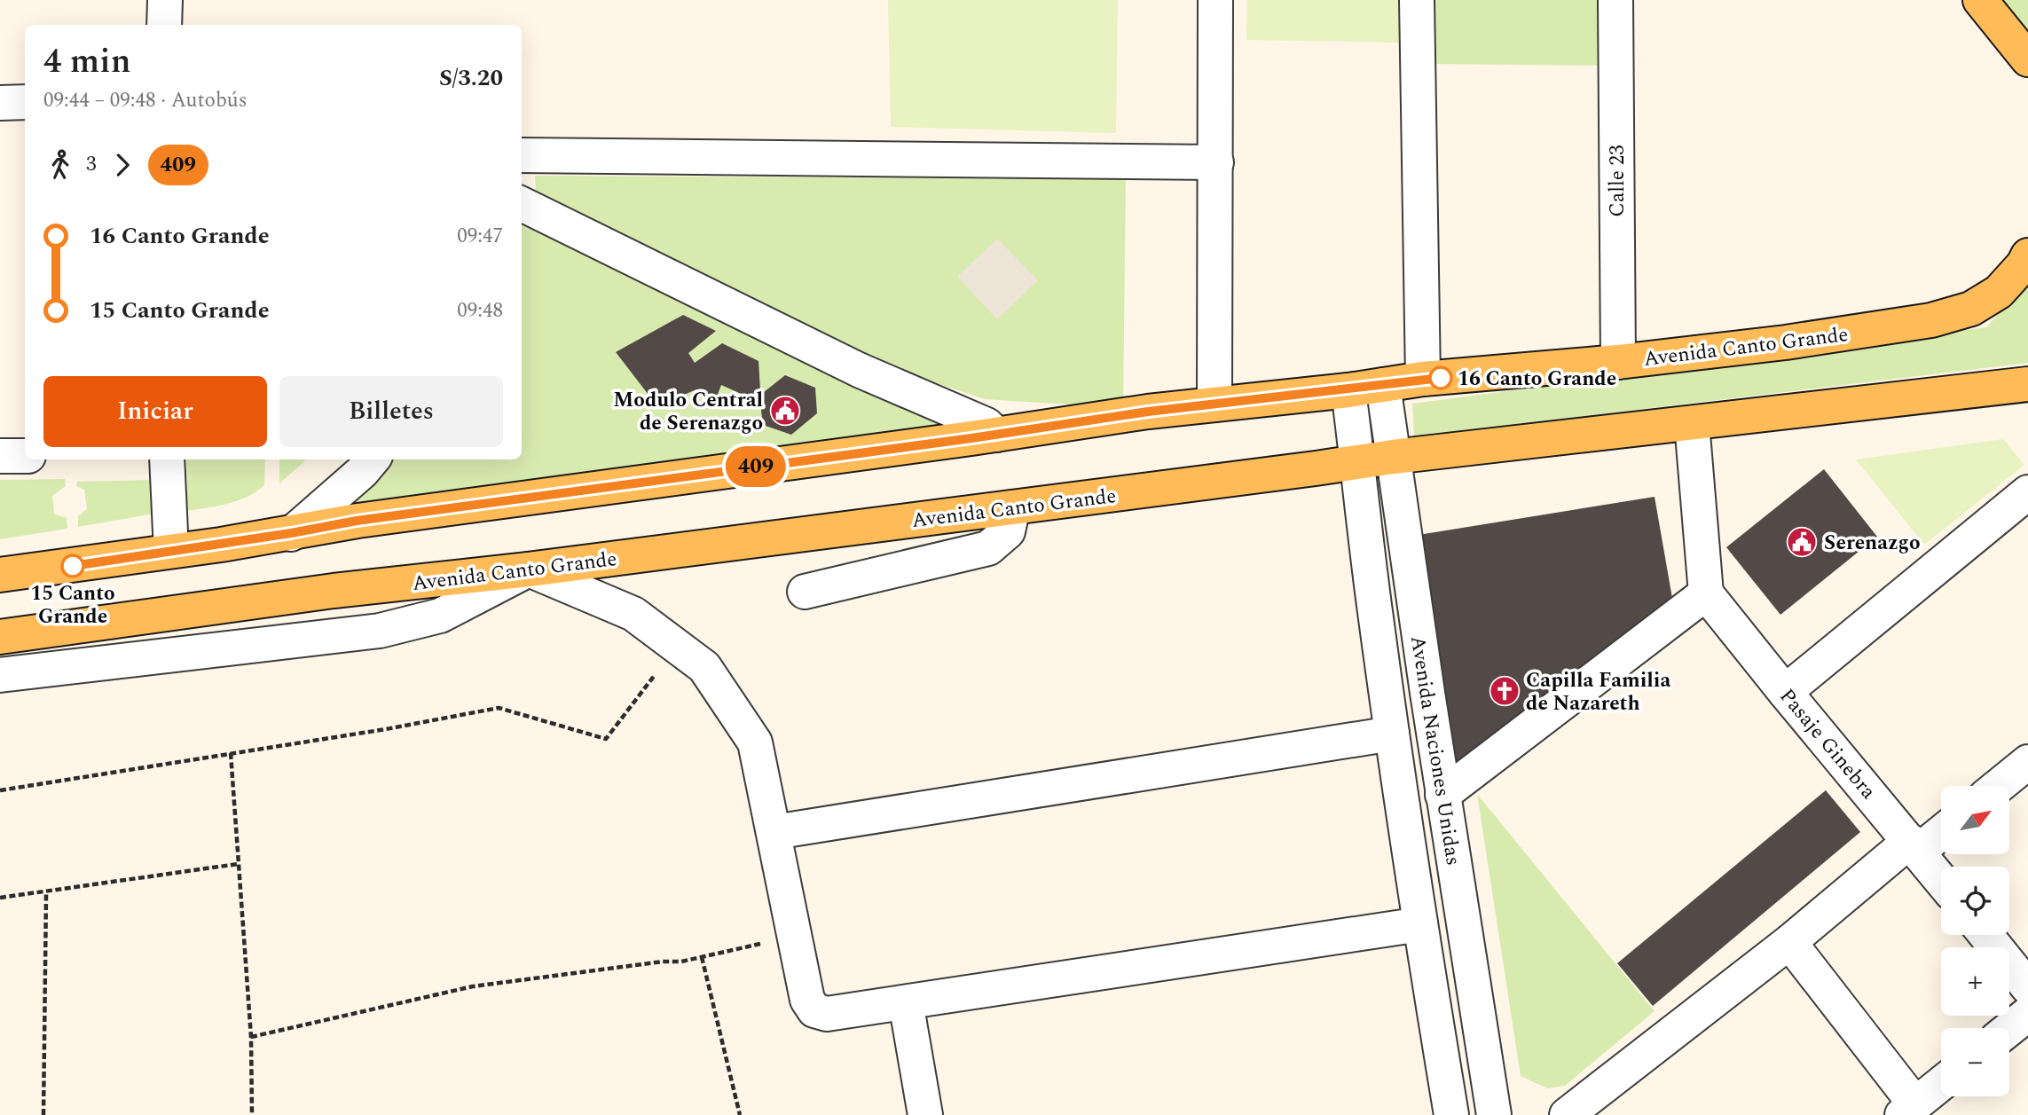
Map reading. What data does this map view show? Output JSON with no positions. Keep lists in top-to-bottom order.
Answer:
{
  "streets": {
    "main road": ["Avenida Canto Grande"],
    "street": ["Calle 23", "Pasaje Ginebra", "Avenida Naciones Unidas"]
  },
  "crossings": [
    ["Calle 23", "Avenida Canto Grande"],
    ["Avenida Canto Grande", "Avenida Naciones Unidas"]
  ],
  "places": {
    "other": ["16 Canto Grande", "15 Canto Grande"],
    "public building": ["Modulo Central de Serenazgo", "Serenazgo"],
    "church": ["Capilla Familia de Nazareth"]
  },
  "lines": ["bus line 409"],
  "north": "top right",
  "page": {
    "on_map": "409",
    "heading": ["4 min", "09:44 – 09:48 · Autobús", "S/3.20"],
    "legs": ["3", "409"],
    "list": [
      {
        "name": "16 Canto Grande",
        "value": "09:47"
      },
      {
        "name": "15 Canto Grande",
        "value": "09:48"
      }
    ],
    "buttons": ["Iniciar", "Billetes"],
    "map_buttons": ["+", "−"]
  }
}
